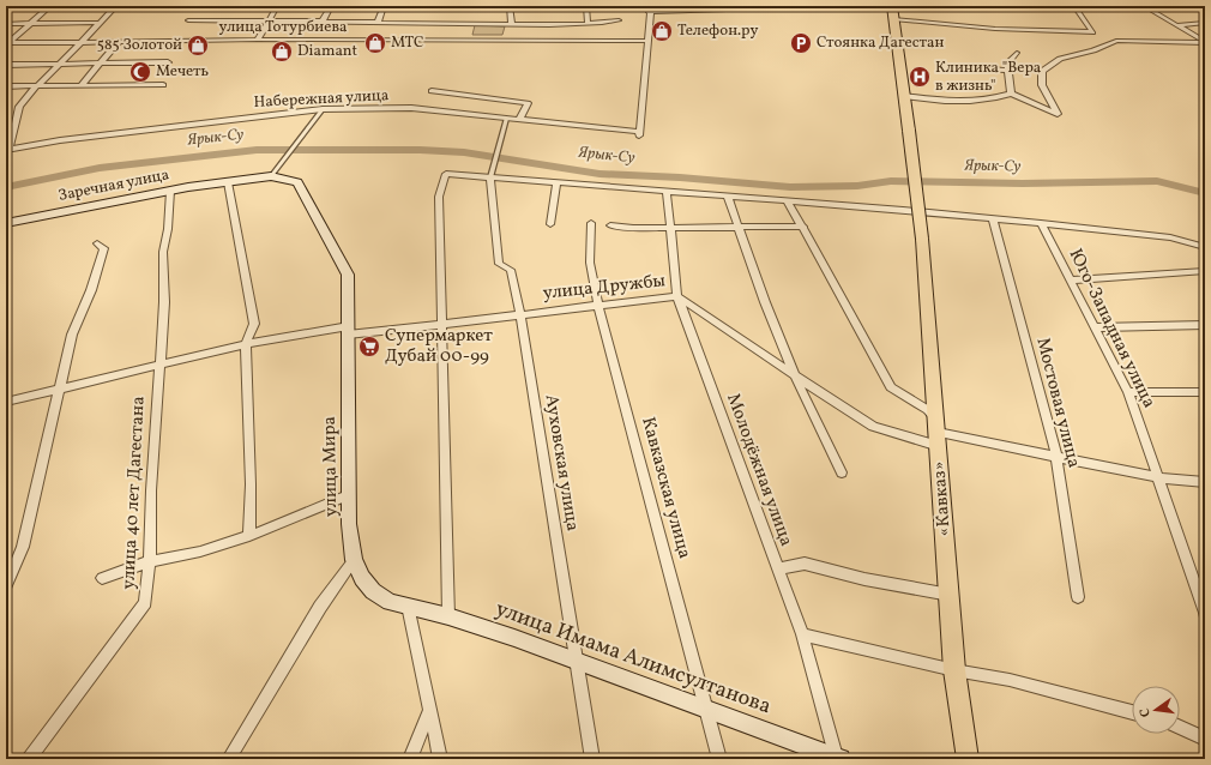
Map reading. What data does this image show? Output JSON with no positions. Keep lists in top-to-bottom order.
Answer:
{
  "streets": {
    "highway": ["«Кавказ»"],
    "main road": ["Заречная улица", "улица Мира", "улица Имама Алимсултанова"],
    "street": [
      "улица Тотурбиева",
      "Набережная улица",
      "улица Дружбы",
      "Юго-Западная улица",
      "Мостовая улица",
      "Ауховская улица",
      "Молодёжная улица",
      "Кавказская улица",
      "улица 40 лет Дагестана"
    ]
  },
  "crossings": [
    ["улица Тотурбиева", "Набережная улица"],
    ["Заречная улица", "улица Мира"],
    ["Заречная улица", "улица 40 лет Дагестана"],
    ["улица Дружбы", "Юго-Западная улица"],
    ["улица Дружбы", "Мостовая улица"],
    ["улица Дружбы", "Ауховская улица"],
    ["улица Дружбы", "улица Мира"],
    ["улица Дружбы", "Молодёжная улица"],
    ["улица Дружбы", "Кавказская улица"],
    ["улица Дружбы", "улица 40 лет Дагестана"],
    ["улица Дружбы", "«Кавказ»"],
    ["Ауховская улица", "улица Имама Алимсултанова"],
    ["улица Мира", "улица Имама Алимсултанова"],
    ["Молодёжная улица", "улица Имама Алимсултанова"],
    ["Кавказская улица", "улица Имама Алимсултанова"]
  ],
  "water": ["Ярык-Су"],
  "places": {
    "shop": [
      "Телефон.ру",
      "МТС",
      "585 Золотой",
      "Diamant"
    ],
    "parking": ["Стоянка Дагестан"],
    "mosque": ["Мечеть"],
    "hospital": ["Клиника \"Вера в жизнь\""],
    "supermarket": ["Супермаркет Дубай 00-99"]
  },
  "north": "left"
}
